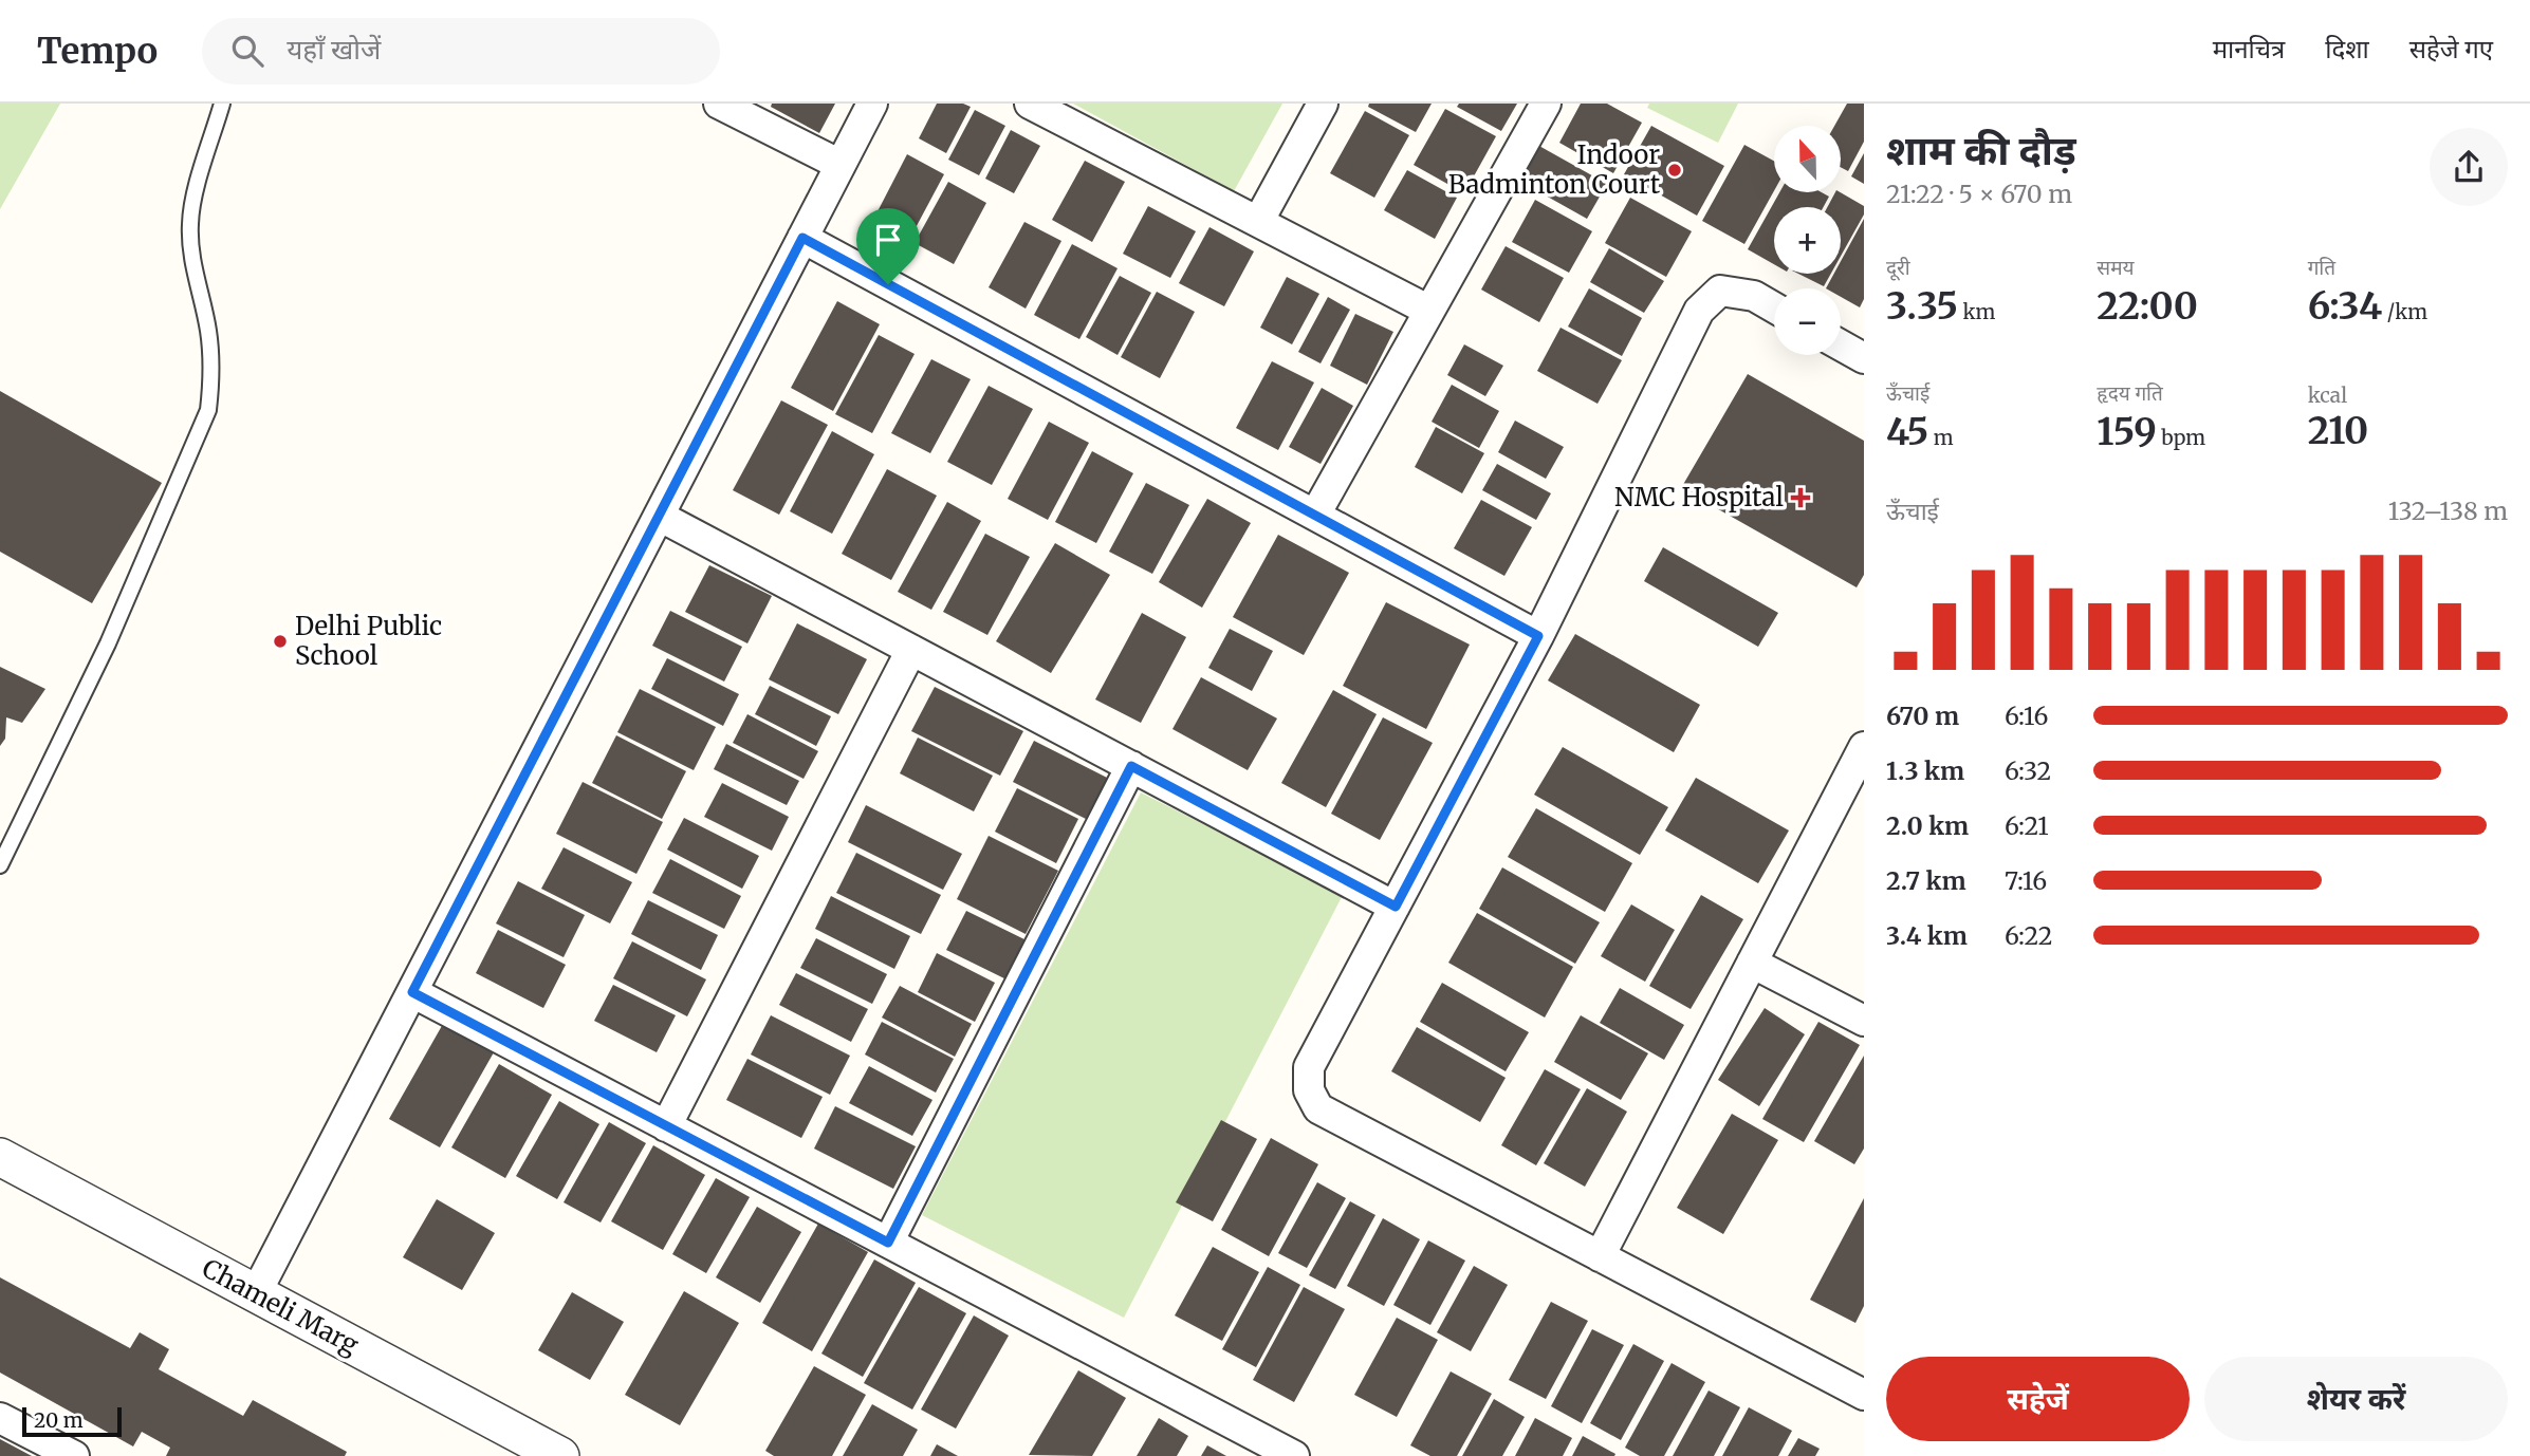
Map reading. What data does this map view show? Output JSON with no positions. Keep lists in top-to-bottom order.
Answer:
{
  "streets": {
    "street": ["Chameli Marg"]
  },
  "places": {
    "other": ["Indoor Badminton Court", "Delhi Public School"],
    "health": ["NMC Hospital"]
  },
  "scale_bar": "20 m",
  "north": "top",
  "page": {
    "header": "Tempo",
    "search": "यहाँ खोजें",
    "nav": ["मानचित्र", "दिशा", "सहेजे गए"],
    "heading": ["शाम की दौड़", "21:22 · 5 × 670 m"],
    "map_buttons": ["+", "−"],
    "stats": [
      ["दूरी", "3.35 km"],
      ["समय", "22:00"],
      ["गति", "6:34 /km"],
      ["ऊँचाई", "45 m"],
      ["हृदय गति", "159 bpm"],
      ["kcal", "210"]
    ],
    "chart": ["ऊँचाई", "132–138 m"],
    "list": [
      {
        "name": "670 m",
        "note": "6:16"
      },
      {
        "name": "1.3 km",
        "note": "6:32"
      },
      {
        "name": "2.0 km",
        "note": "6:21"
      },
      {
        "name": "2.7 km",
        "note": "7:16"
      },
      {
        "name": "3.4 km",
        "note": "6:22"
      }
    ],
    "buttons": ["सहेजें", "शेयर करें"],
    "scale": "20 m"
  }
}
